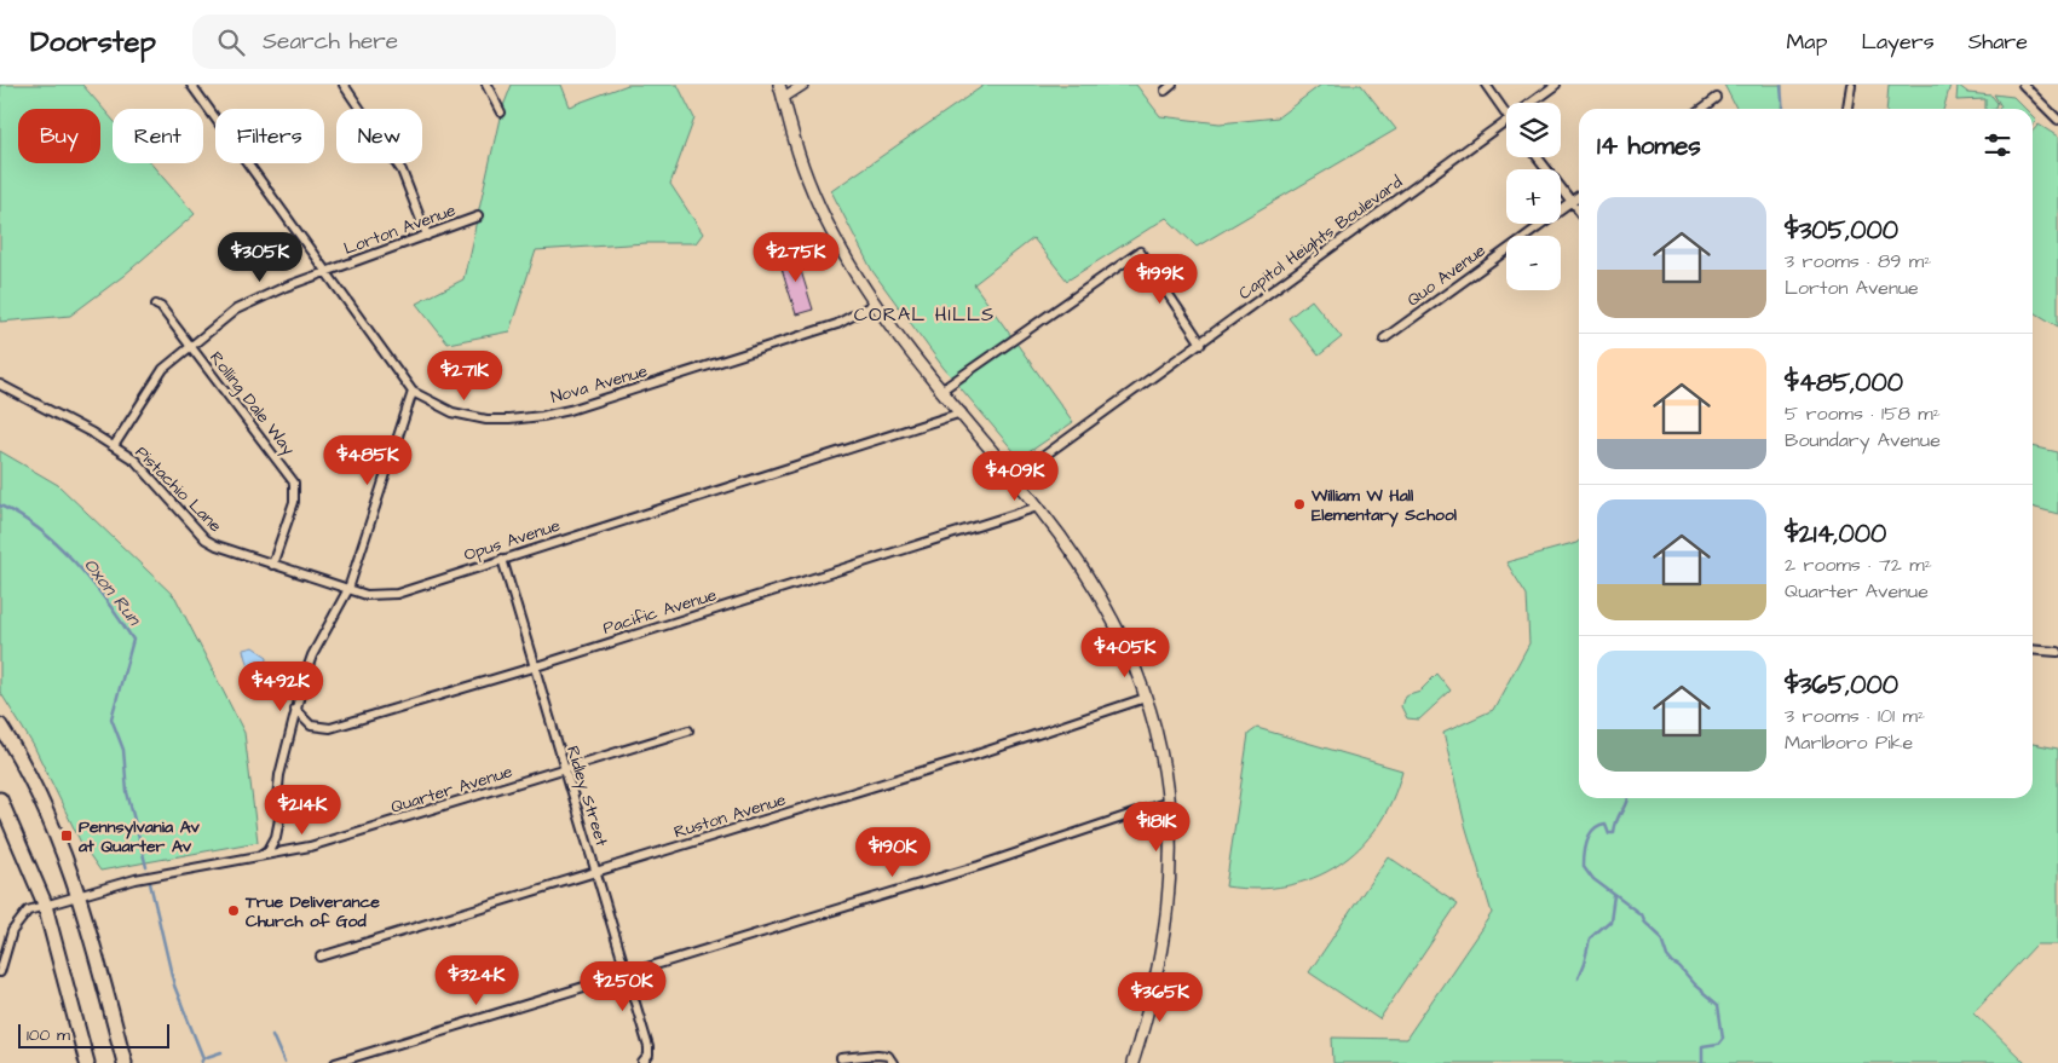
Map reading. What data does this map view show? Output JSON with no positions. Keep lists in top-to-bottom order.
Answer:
{
  "streets": {
    "street": [
      "Lorton Avenue",
      "Capitol Heights Boulevard",
      "Quo Avenue",
      "Nova Avenue",
      "Rolling Dale Way",
      "Pistachio Lane",
      "Opus Avenue",
      "Pacific Avenue",
      "Quarter Avenue",
      "Ridley Street",
      "Ruston Avenue"
    ]
  },
  "crossings": [
    ["Lorton Avenue", "Nova Avenue"],
    ["Lorton Avenue", "Rolling Dale Way"],
    ["Lorton Avenue", "Pistachio Lane"],
    ["Rolling Dale Way", "Pistachio Lane"],
    ["Pistachio Lane", "Opus Avenue"],
    ["Opus Avenue", "Ridley Street"],
    ["Pacific Avenue", "Ridley Street"],
    ["Quarter Avenue", "Ridley Street"],
    ["Ridley Street", "Ruston Avenue"]
  ],
  "districts": ["CORAL HILLS"],
  "water": ["Oxon Run"],
  "places": {
    "other": ["William W Hall Elementary School", "True Deliverance Church of God"],
    "transit": ["Pennsylvania Av at Quarter Av"]
  },
  "scale_bar": "100 m",
  "page": {
    "header": "Doorstep",
    "search": "Search here",
    "nav": ["Map", "Layers", "Share"],
    "map_buttons": ["+", "−"],
    "chip": [
      "Buy",
      "Rent",
      "Filters",
      "New"
    ],
    "heading": "14 homes",
    "list": [
      {
        "name": "$305,000",
        "note": "3 rooms · 89 m² · Lorton Avenue"
      },
      {
        "name": "$485,000",
        "note": "5 rooms · 158 m² · Boundary Avenue"
      },
      {
        "name": "$214,000",
        "note": "2 rooms · 72 m² · Quarter Avenue"
      },
      {
        "name": "$365,000",
        "note": "3 rooms · 101 m² · Marlboro Pike"
      }
    ],
    "price": [
      "$305K",
      "$275K",
      "$199K",
      "$271K",
      "$485K",
      "$409K",
      "$405K",
      "$492K",
      "$214K",
      "$181K",
      "$190K",
      "$324K",
      "$250K",
      "$365K"
    ],
    "scale": "100 m"
  }
}
